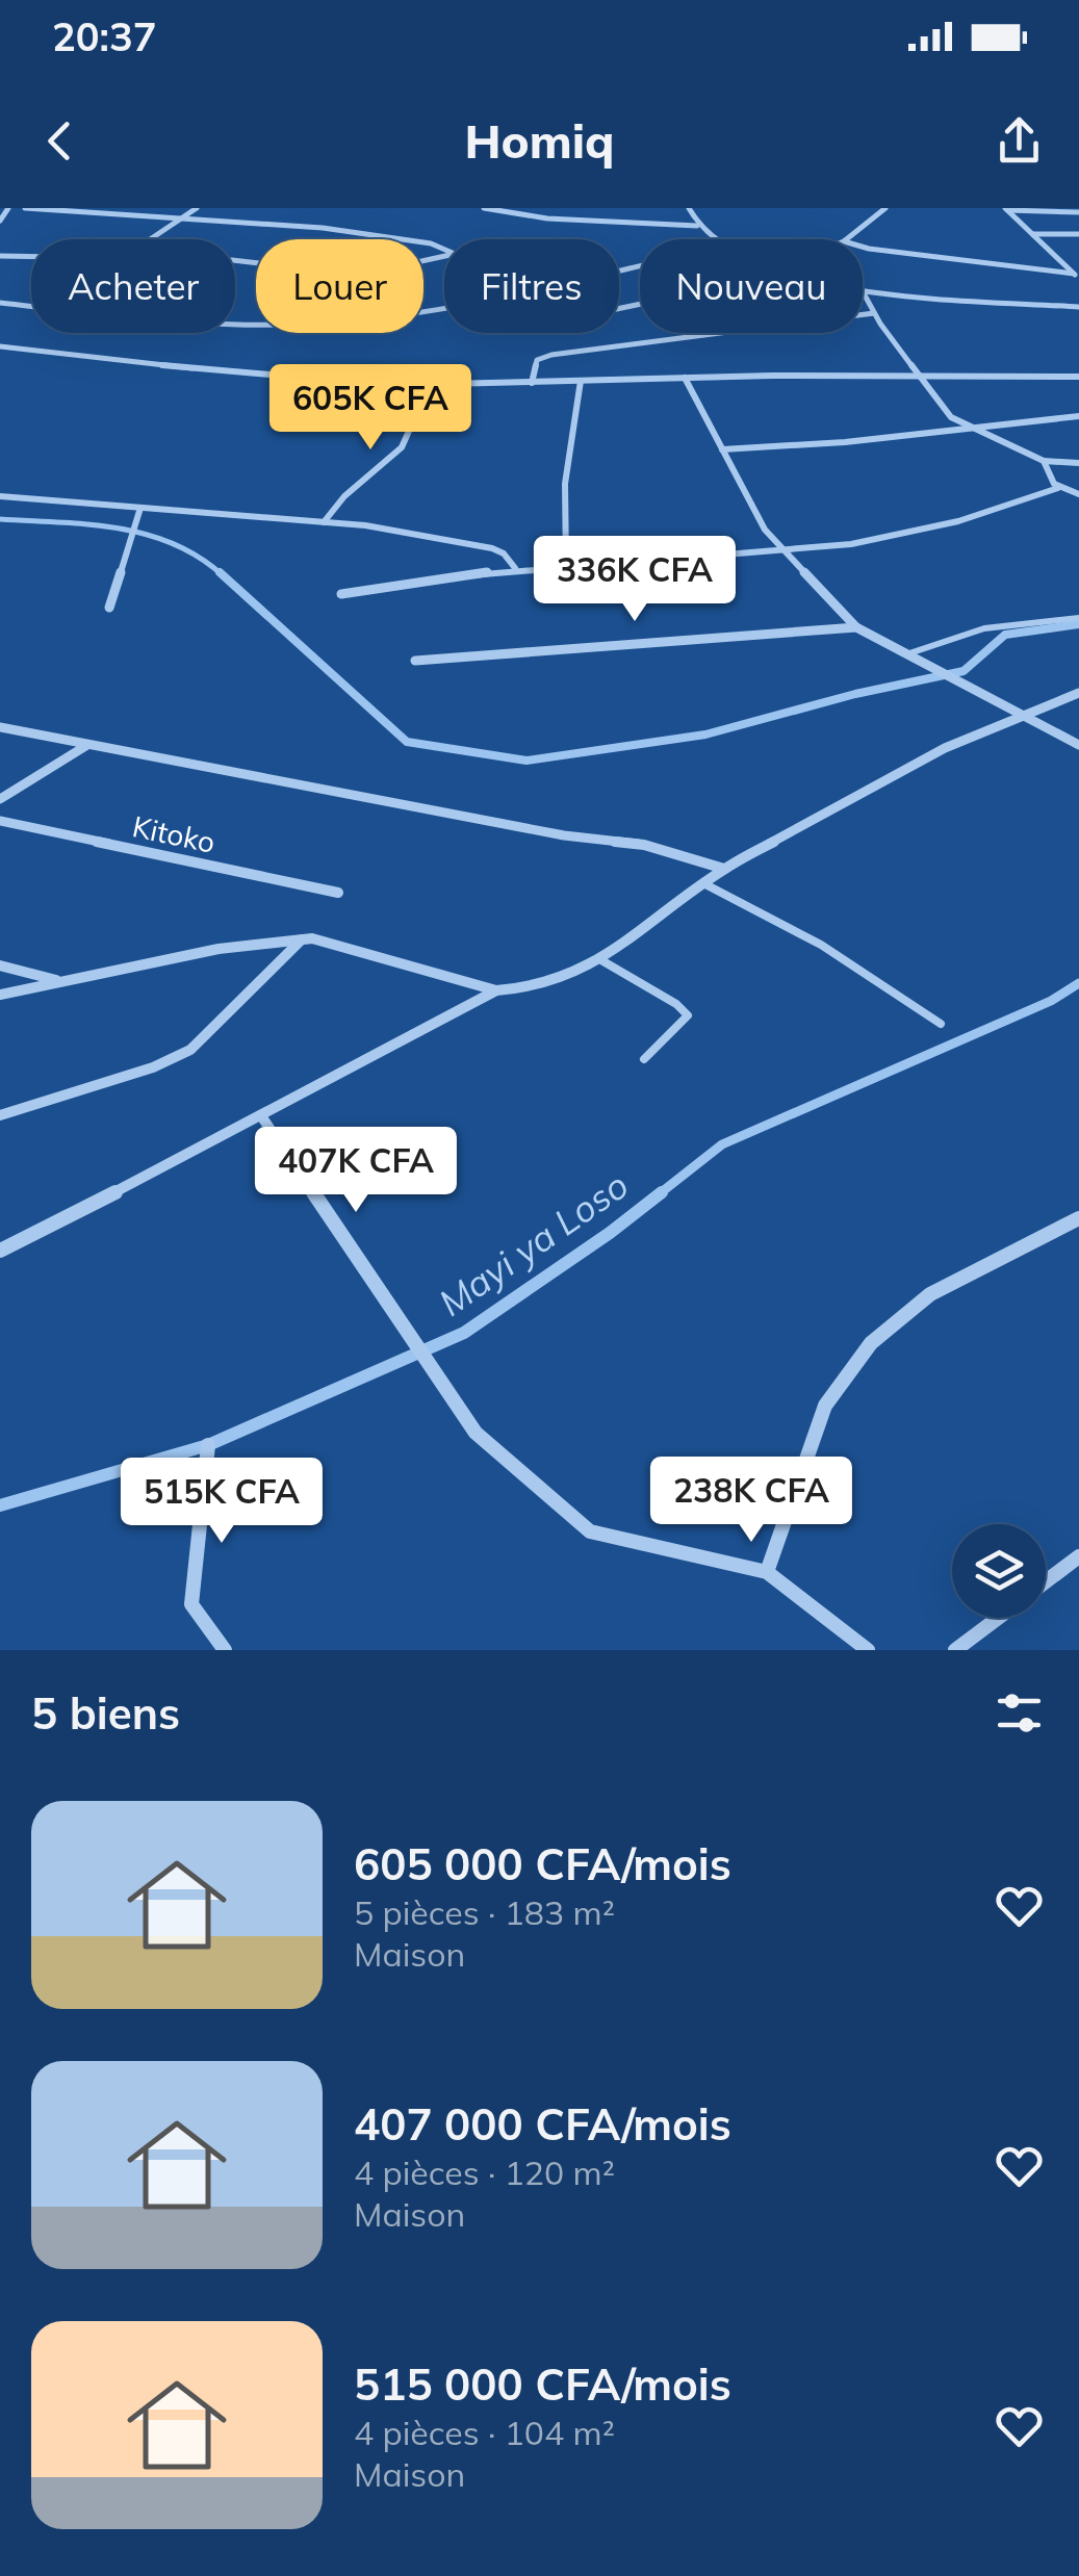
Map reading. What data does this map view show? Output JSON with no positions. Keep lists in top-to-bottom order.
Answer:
{
  "streets": {
    "street": ["Kitoko"]
  },
  "water": ["Mayi ya Loso"],
  "page": {
    "status": "20:37",
    "header": "Homiq",
    "chip": [
      "Acheter",
      "Louer",
      "Filtres",
      "Nouveau"
    ],
    "price": [
      "605K CFA",
      "336K CFA",
      "407K CFA",
      "238K CFA",
      "515K CFA"
    ],
    "heading": "5 biens",
    "list": [
      {
        "name": "605 000 CFA/mois",
        "note": "5 pièces · 183 m² · Maison"
      },
      {
        "name": "407 000 CFA/mois",
        "note": "4 pièces · 120 m² · Maison"
      },
      {
        "name": "515 000 CFA/mois",
        "note": "4 pièces · 104 m² · Maison"
      }
    ]
  }
}
